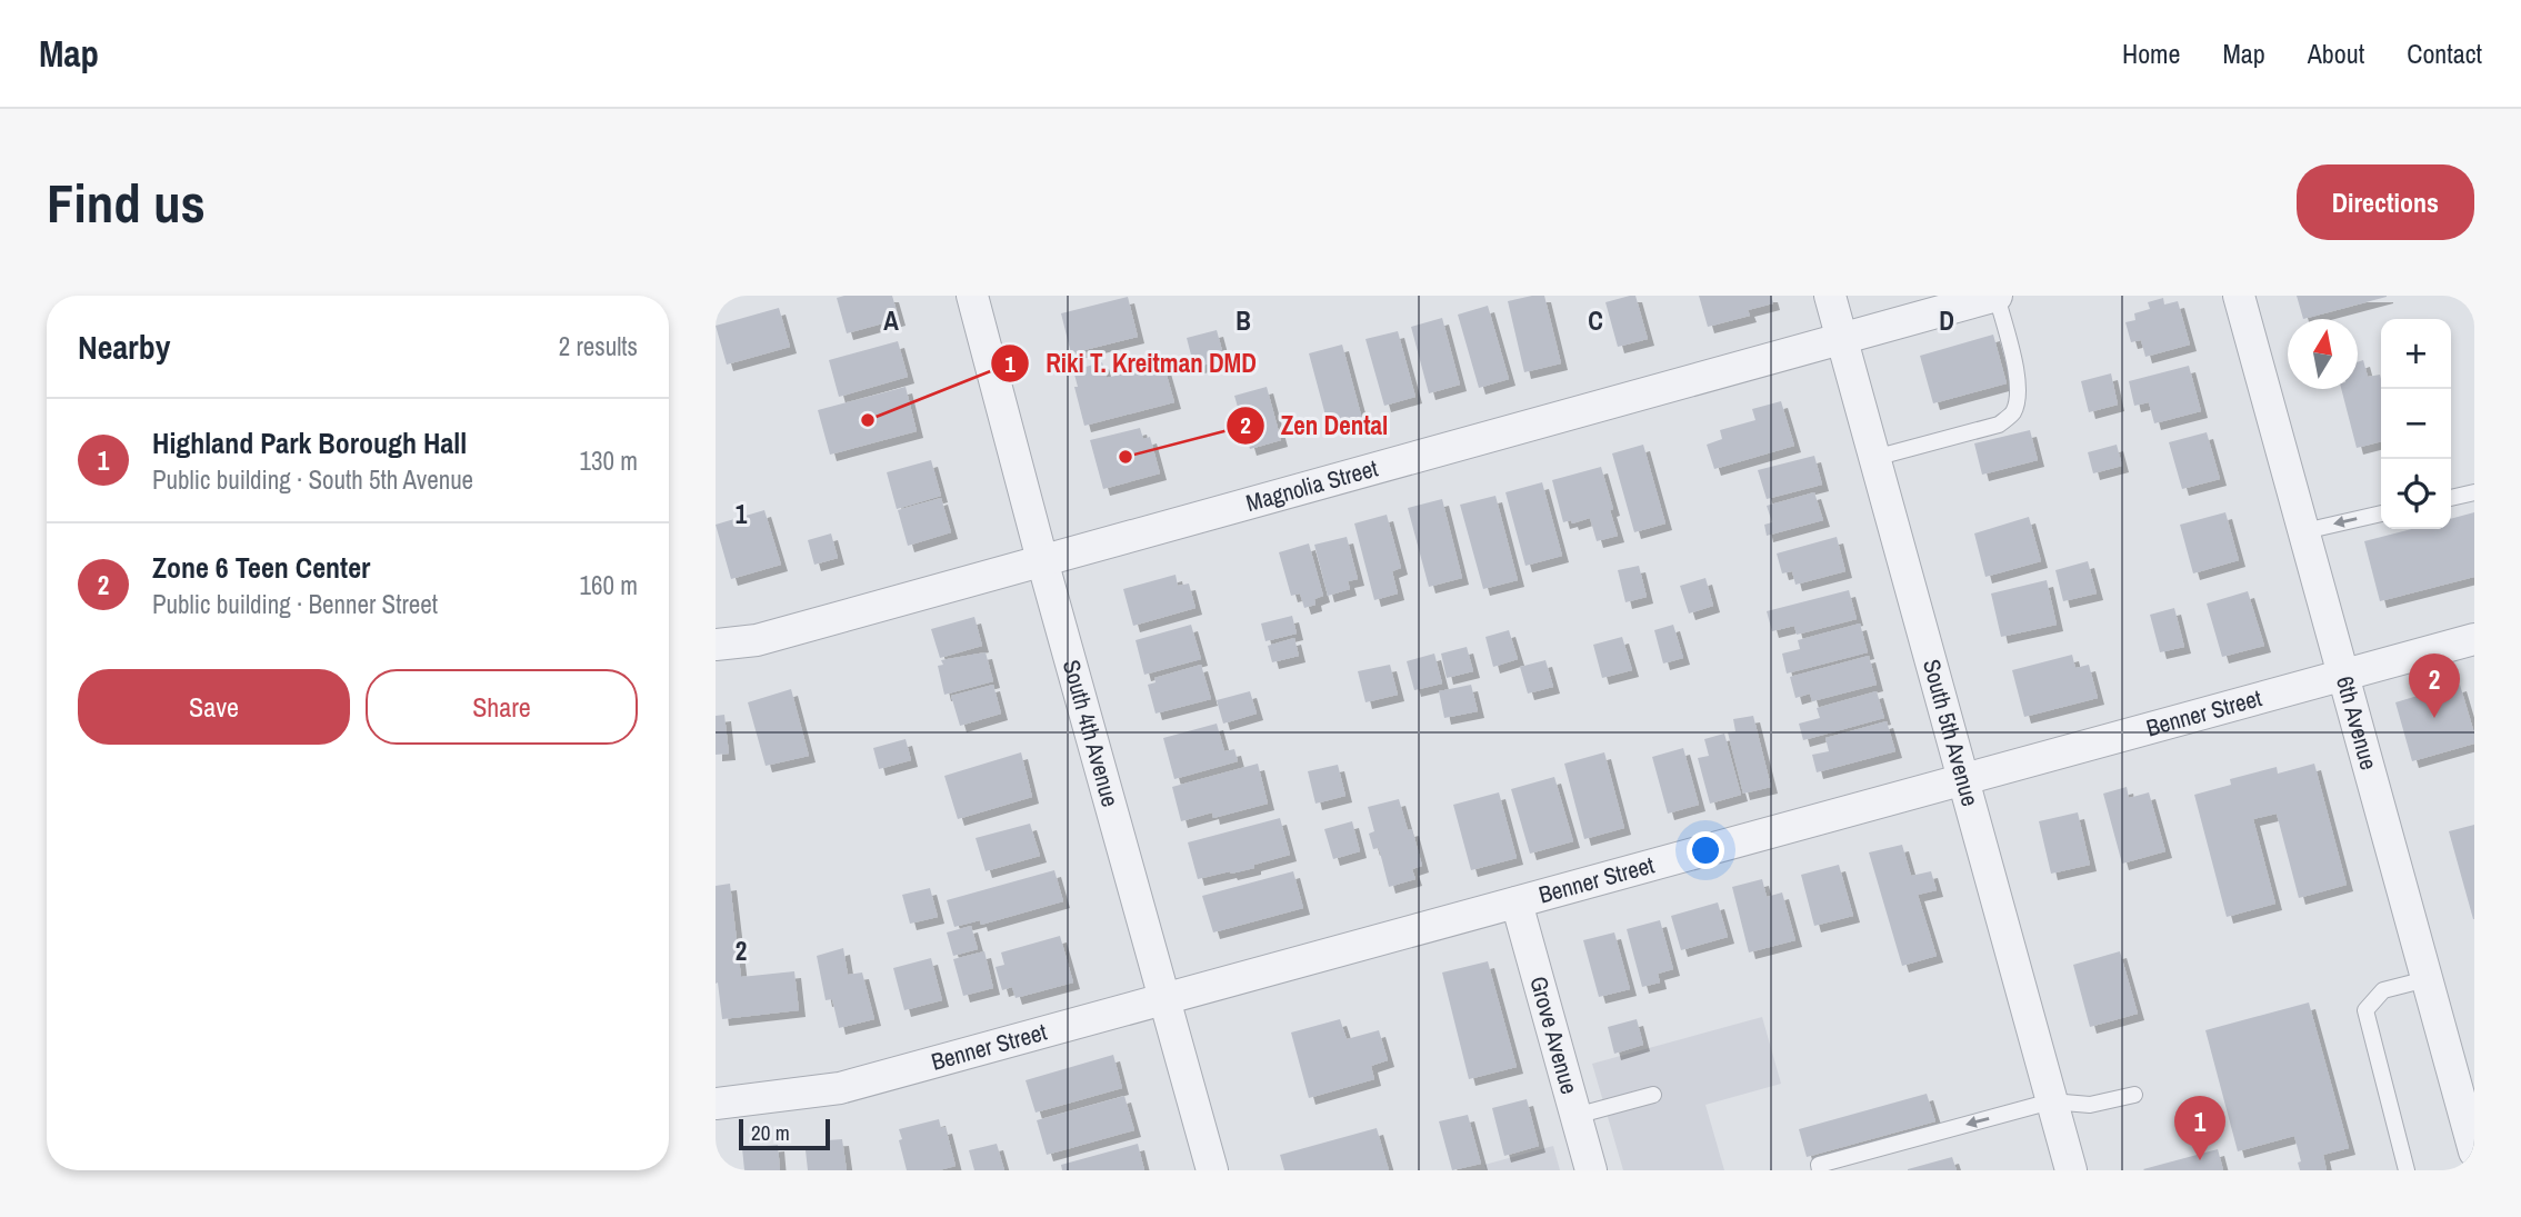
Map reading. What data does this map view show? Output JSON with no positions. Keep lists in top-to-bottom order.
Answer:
{
  "streets": {
    "street": [
      "Magnolia Street",
      "Benner Street",
      "6th Avenue",
      "South 4th Avenue",
      "South 5th Avenue",
      "Grove Avenue"
    ]
  },
  "crossings": [
    ["Magnolia Street", "South 4th Avenue"],
    ["Magnolia Street", "South 5th Avenue"],
    ["Benner Street", "6th Avenue"],
    ["Benner Street", "South 4th Avenue"],
    ["Benner Street", "South 5th Avenue"],
    ["Benner Street", "Grove Avenue"]
  ],
  "places": ["Riki T. Kreitman DMD", "Zen Dental"],
  "scale_bar": "20 m",
  "north": "top",
  "page": {
    "header": "Map",
    "nav": [
      "Home",
      "Map",
      "About",
      "Contact"
    ],
    "buttons": [
      "Directions",
      ["Save", "Share"]
    ],
    "title": "Find us",
    "heading": ["Nearby", "2 results"],
    "map_buttons": ["+", "−"],
    "list": [
      {
        "mark": "1",
        "name": "Highland Park Borough Hall",
        "note": "Public building · South 5th Avenue",
        "value": "130 m"
      },
      {
        "mark": "2",
        "name": "Zone 6 Teen Center",
        "note": "Public building · Benner Street",
        "value": "160 m"
      }
    ],
    "pins": ["2", "1"],
    "scale": "20 m"
  },
  "grid": {
    "columns": [
      "A",
      "B",
      "C",
      "D"
    ],
    "rows": ["1", "2"]
  }
}
